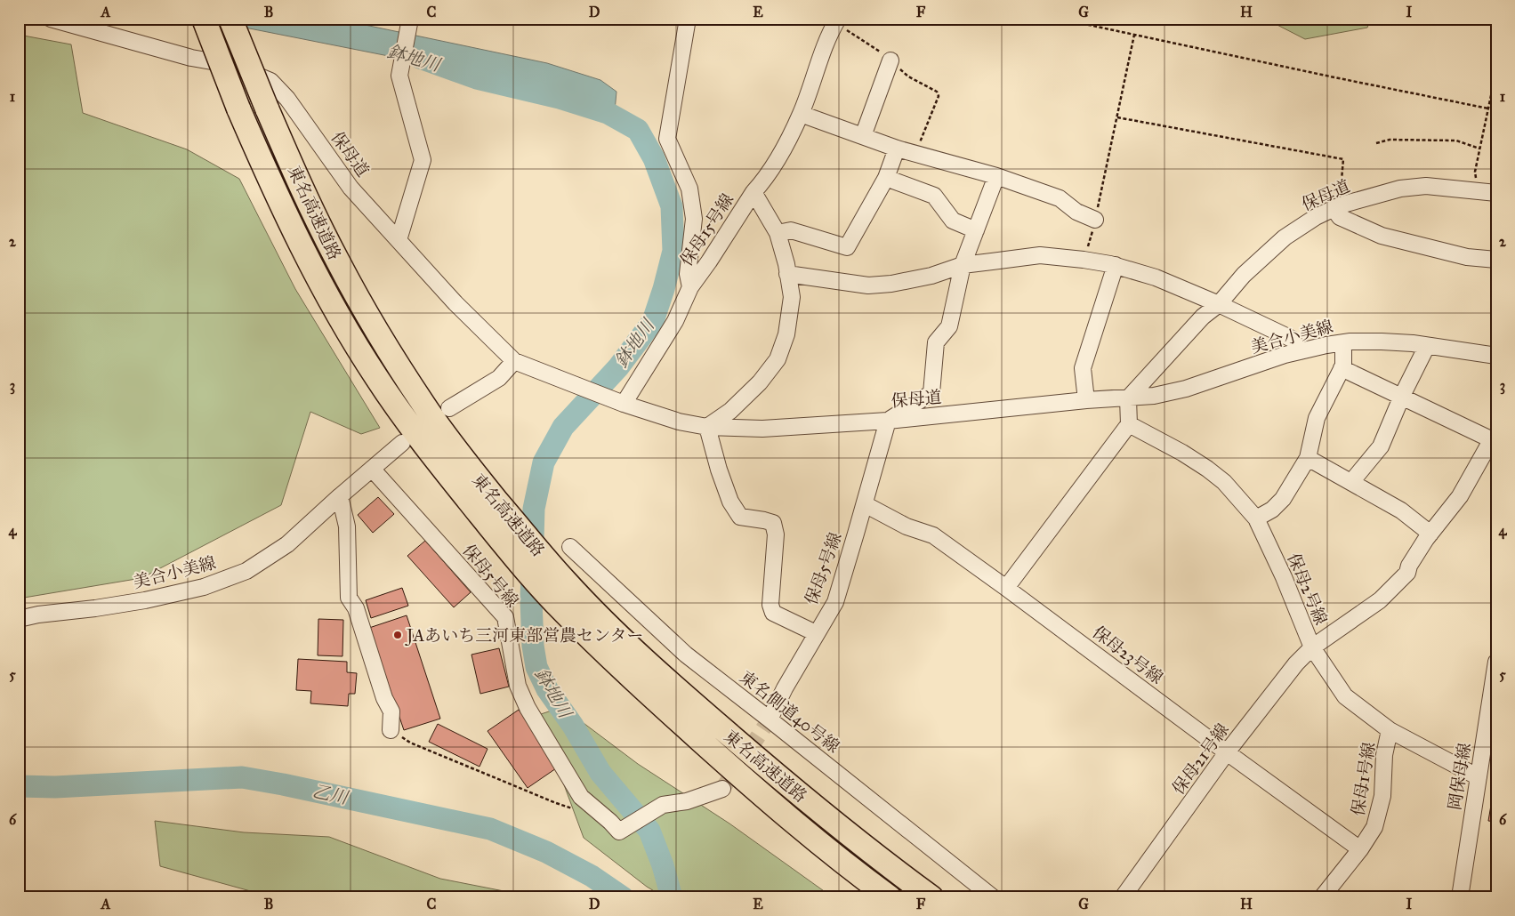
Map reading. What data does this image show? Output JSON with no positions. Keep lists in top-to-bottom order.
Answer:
{
  "streets": {
    "highway": ["東名高速道路"],
    "street": [
      "保母道",
      "保母15号線",
      "美合小美線",
      "保母5号線",
      "保母2号線",
      "保母23号線",
      "東名側道40号線",
      "保母21号線",
      "岡保母線",
      "保母1号線"
    ]
  },
  "crossings": [
    ["保母道", "保母15号線"],
    ["保母道", "美合小美線"],
    ["保母道", "保母5号線"],
    ["美合小美線", "保母5号線"],
    ["保母5号線", "保母23号線"],
    ["保母5号線", "東名側道40号線"],
    ["保母2号線", "保母21号線"],
    ["保母2号線", "岡保母線"],
    ["保母2号線", "保母1号線"],
    ["保母23号線", "保母21号線"],
    ["保母23号線", "保母1号線"]
  ],
  "water": ["鉢地川", "乙川"],
  "places": ["JAあいち三河東部営農センター"],
  "grid": {
    "columns": [
      "A",
      "B",
      "C",
      "D",
      "E",
      "F",
      "G",
      "H",
      "I"
    ],
    "rows": [
      "1",
      "2",
      "3",
      "4",
      "5",
      "6"
    ]
  }
}
